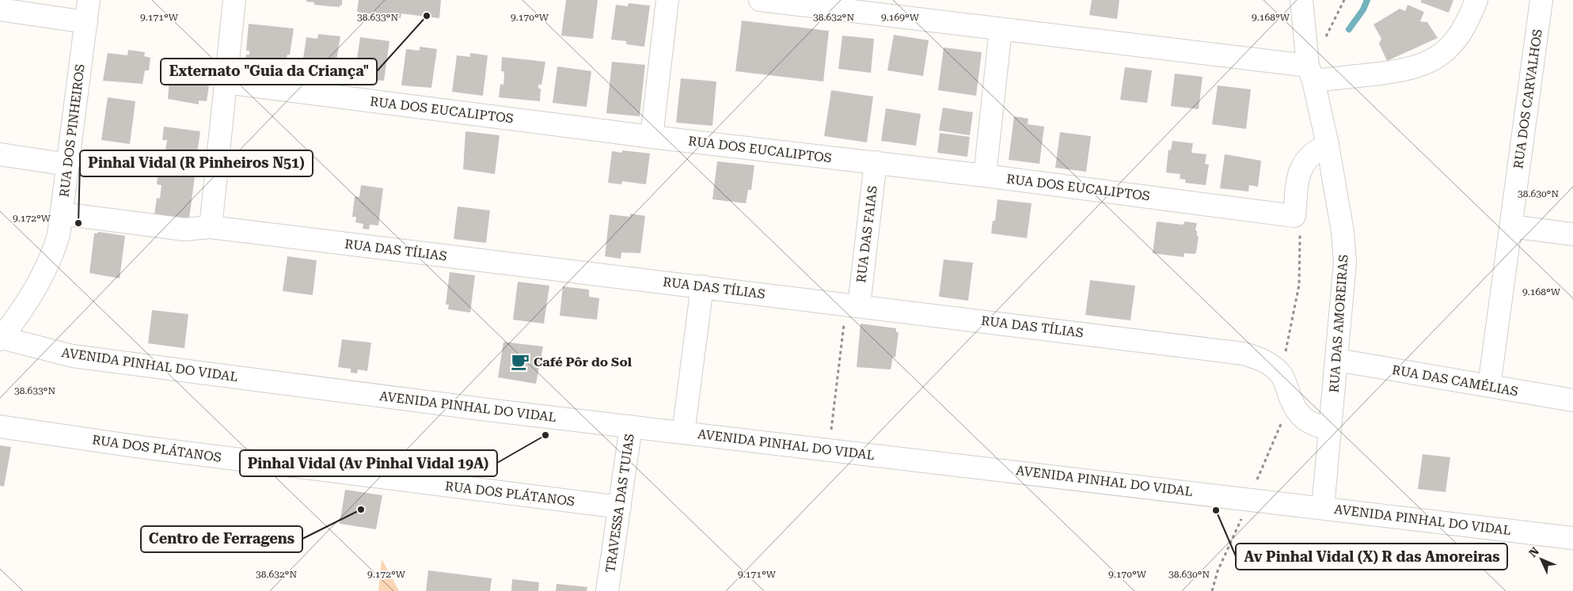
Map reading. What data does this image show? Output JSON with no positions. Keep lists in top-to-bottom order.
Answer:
{
  "streets": {
    "street": [
      "RUA DOS CARVALHOS",
      "RUA DOS EUCALIPTOS",
      "RUA DOS PINHEIROS",
      "RUA DAS FAIAS",
      "RUA DAS TÍLIAS",
      "RUA DAS AMOREIRAS",
      "AVENIDA PINHAL DO VIDAL",
      "RUA DAS CAMÉLIAS",
      "RUA DOS PLÁTANOS",
      "TRAVESSA DAS TUIAS"
    ]
  },
  "crossings": [
    ["RUA DOS CARVALHOS", "RUA DAS CAMÉLIAS"],
    ["RUA DOS EUCALIPTOS", "RUA DAS FAIAS"],
    ["RUA DOS PINHEIROS", "RUA DAS TÍLIAS"],
    ["RUA DOS PINHEIROS", "AVENIDA PINHAL DO VIDAL"],
    ["RUA DAS FAIAS", "RUA DAS TÍLIAS"],
    ["RUA DAS TÍLIAS", "RUA DAS AMOREIRAS"],
    ["RUA DAS AMOREIRAS", "AVENIDA PINHAL DO VIDAL"],
    ["RUA DAS AMOREIRAS", "RUA DAS CAMÉLIAS"],
    ["AVENIDA PINHAL DO VIDAL", "TRAVESSA DAS TUIAS"],
    ["RUA DOS PLÁTANOS", "TRAVESSA DAS TUIAS"]
  ],
  "places": {
    "other": [
      "Externato \"Guia da Criança\"",
      "Pinhal Vidal (R Pinheiros N51)",
      "Pinhal Vidal (Av Pinhal Vidal 19A)",
      "Centro de Ferragens",
      "Av Pinhal Vidal (X) R das Amoreiras"
    ],
    "cafe": ["Café Pôr do Sol"]
  },
  "north": "top left",
  "coordinates": [
    "9.171°W",
    "9.170°W",
    "9.169°W",
    "9.168°W",
    "38.633°N",
    "38.632°N",
    "38.630°N",
    "9.172°W"
  ]
}
